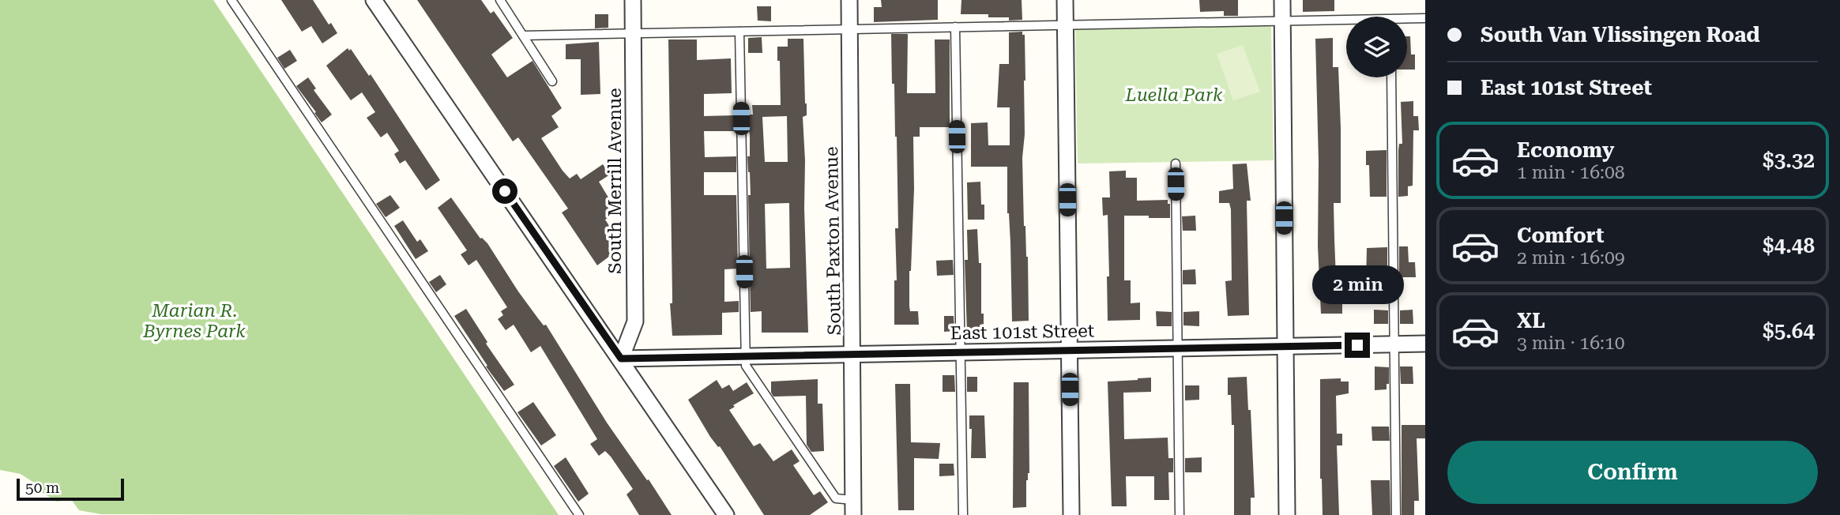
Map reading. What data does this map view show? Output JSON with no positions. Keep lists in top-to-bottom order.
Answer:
{
  "streets": {
    "street": ["South Merrill Avenue", "South Paxton Avenue", "East 101st Street"]
  },
  "crossings": [
    ["South Merrill Avenue", "East 101st Street"],
    ["South Paxton Avenue", "East 101st Street"]
  ],
  "parks": ["Luella Park", "Marian R. Byrnes Park"],
  "scale_bar": "50 m",
  "page": {
    "banner": ["South Van Vlissingen Road", "East 101st Street"],
    "list": [
      {
        "name": "Economy",
        "note": "1 min · 16:08",
        "value": "$3.32"
      },
      {
        "name": "Comfort",
        "note": "2 min · 16:09",
        "value": "$4.48"
      },
      {
        "name": "XL",
        "note": "3 min · 16:10",
        "value": "$5.64"
      }
    ],
    "bubble": "2 min",
    "buttons": "Confirm",
    "scale": "50 m"
  }
}
